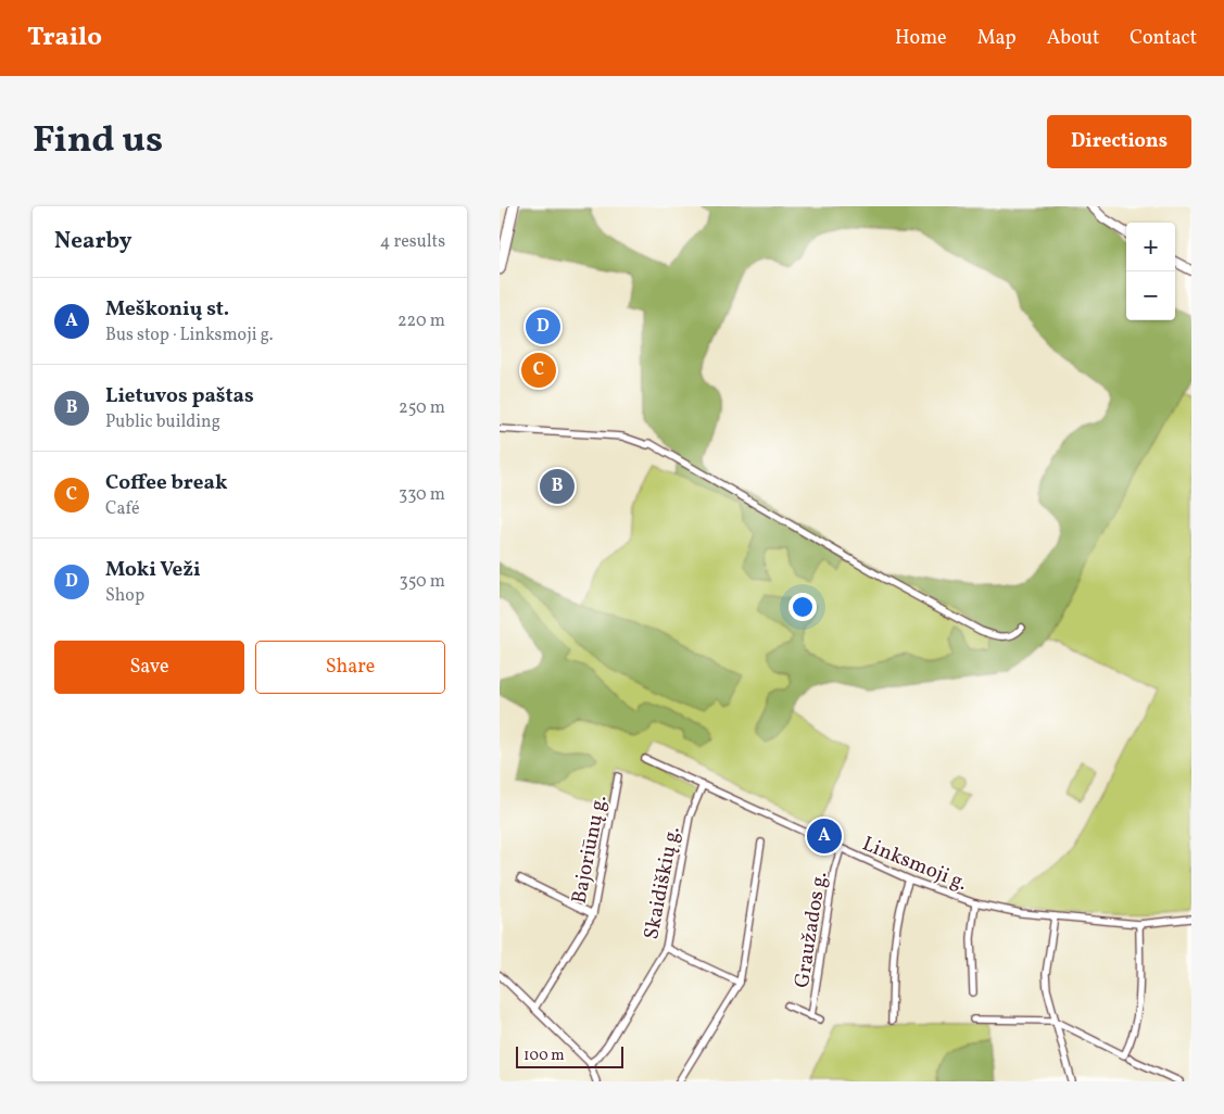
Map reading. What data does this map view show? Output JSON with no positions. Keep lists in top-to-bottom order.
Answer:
{
  "streets": {
    "street": [
      "Bajoriūnų g.",
      "Linksmoji g.",
      "Skaidiškių g.",
      "Graužados g."
    ]
  },
  "crossings": [
    ["Linksmoji g.", "Skaidiškių g."],
    ["Linksmoji g.", "Graužados g."]
  ],
  "scale_bar": "100 m",
  "page": {
    "header": "Trailo",
    "nav": [
      "Home",
      "Map",
      "About",
      "Contact"
    ],
    "title": "Find us",
    "buttons": [
      "Directions",
      ["Save", "Share"]
    ],
    "heading": ["Nearby", "4 results"],
    "map_buttons": ["+", "−"],
    "list": [
      {
        "mark": "A",
        "name": "Meškonių st.",
        "note": "Bus stop · Linksmoji g.",
        "value": "220 m"
      },
      {
        "mark": "B",
        "name": "Lietuvos paštas",
        "note": "Public building",
        "value": "250 m"
      },
      {
        "mark": "C",
        "name": "Coffee break",
        "note": "Café",
        "value": "330 m"
      },
      {
        "mark": "D",
        "name": "Moki Veži",
        "note": "Shop",
        "value": "350 m"
      }
    ],
    "pins": [
      "D",
      "C",
      "B",
      "A"
    ],
    "scale": "100 m"
  }
}
